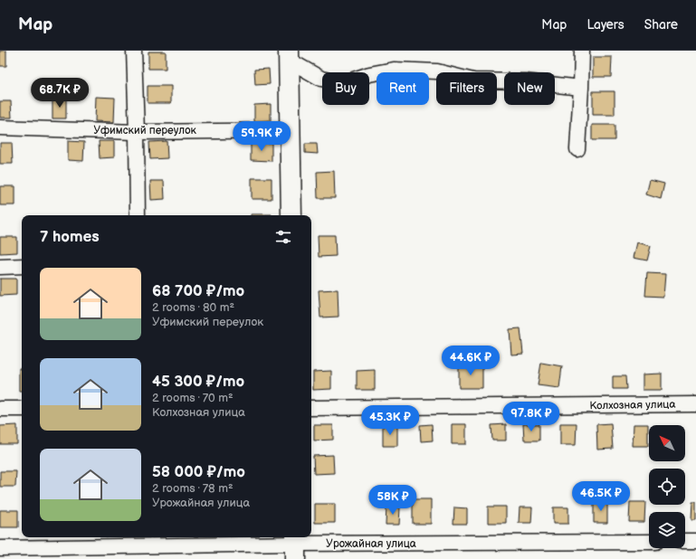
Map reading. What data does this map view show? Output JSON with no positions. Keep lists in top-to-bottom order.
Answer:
{
  "streets": {
    "street": ["Уфимский переулок", "Колхозная улица", "Урожайная улица"]
  },
  "north": "top left",
  "page": {
    "header": "Map",
    "nav": ["Map", "Layers", "Share"],
    "chip": [
      "Buy",
      "Rent",
      "Filters",
      "New"
    ],
    "price": [
      "68.7K ₽",
      "59.9K ₽",
      "44.6K ₽",
      "97.8K ₽",
      "45.3K ₽",
      "46.5K ₽",
      "58K ₽"
    ],
    "heading": "7 homes",
    "list": [
      {
        "name": "68 700 ₽/mo",
        "note": "2 rooms · 80 m² · Уфимский переулок"
      },
      {
        "name": "45 300 ₽/mo",
        "note": "2 rooms · 70 m² · Колхозная улица"
      },
      {
        "name": "58 000 ₽/mo",
        "note": "2 rooms · 78 m² · Урожайная улица"
      }
    ]
  }
}
